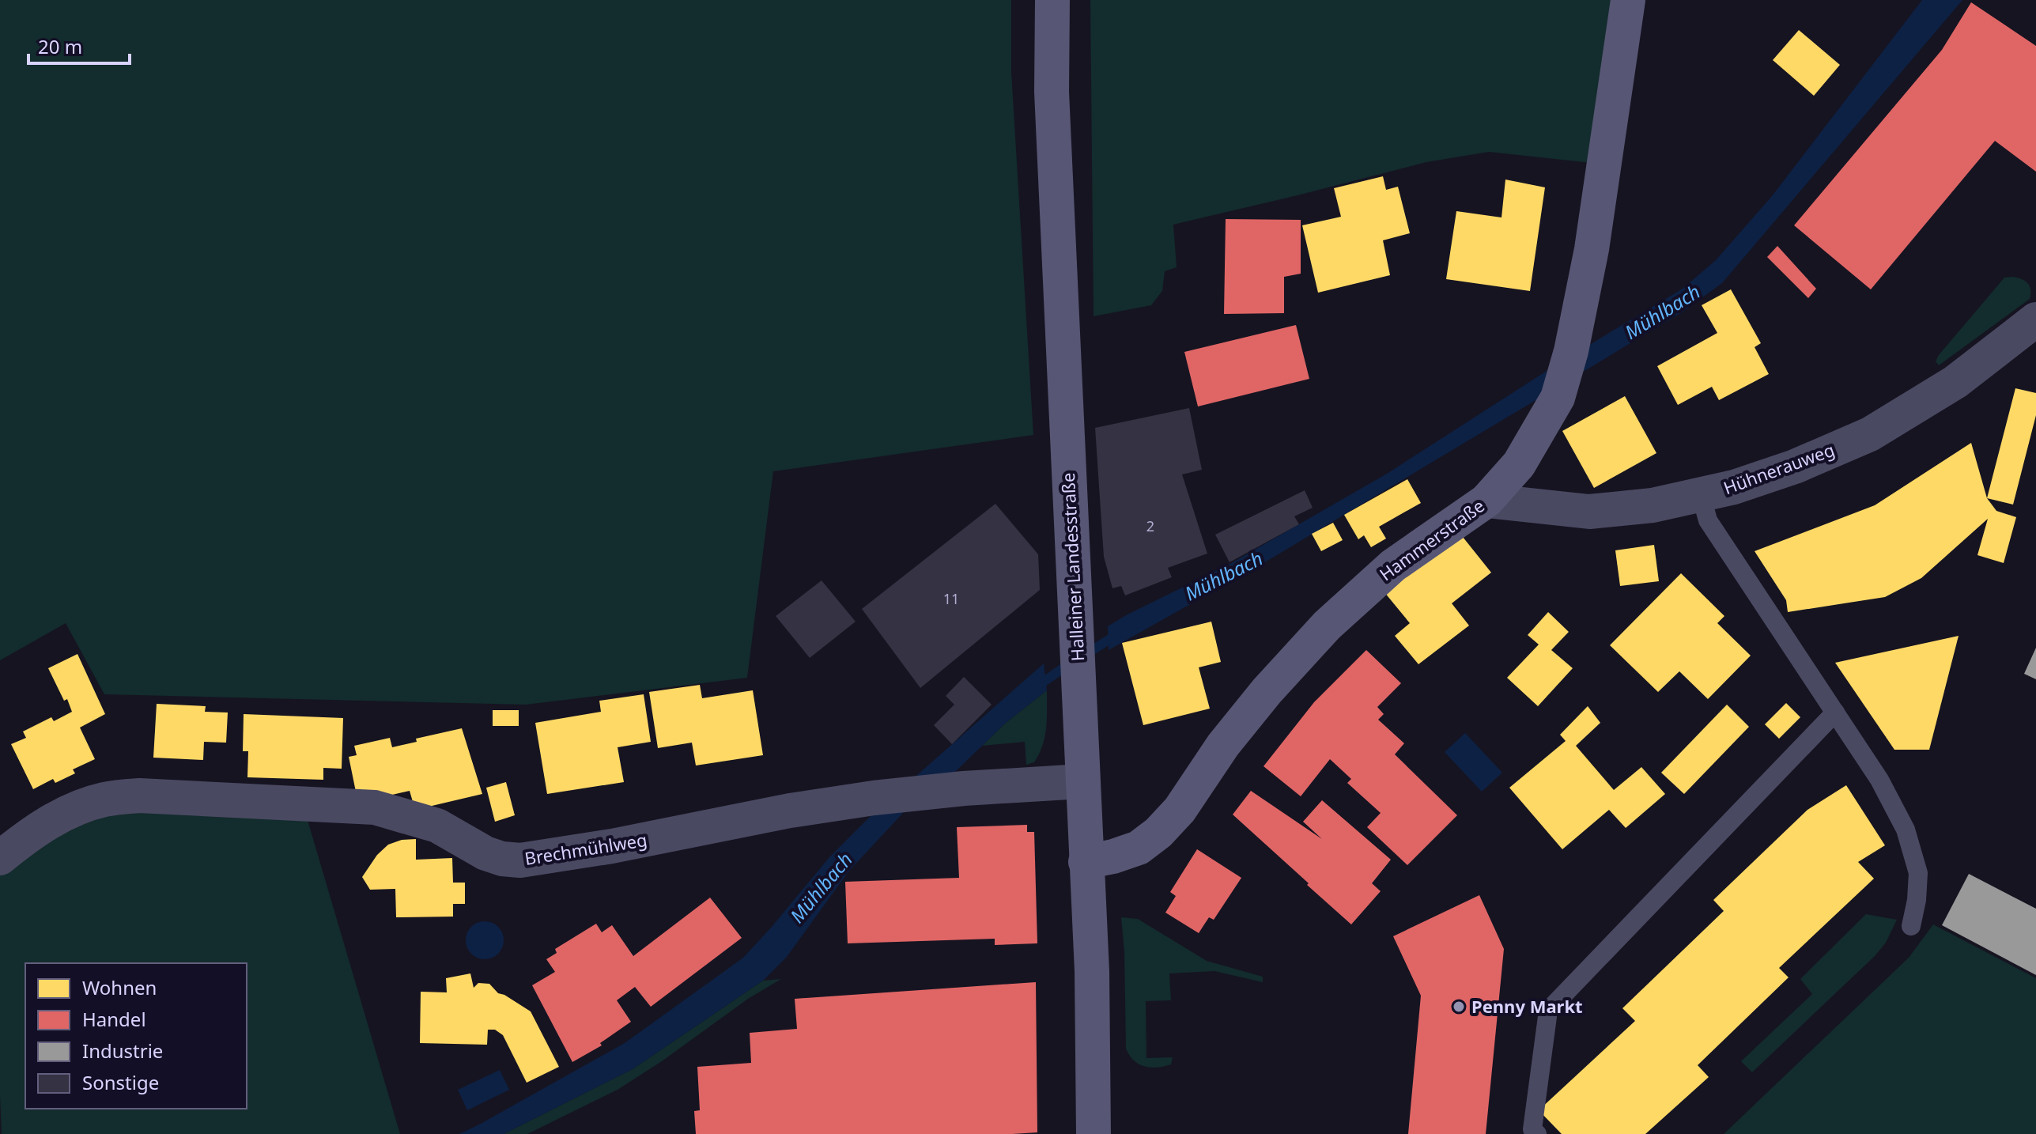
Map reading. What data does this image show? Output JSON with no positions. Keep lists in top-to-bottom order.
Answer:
{
  "streets": {
    "main road": ["Hammerstraße", "Halleiner Landesstraße"],
    "street": ["Hühnerauweg", "Brechmühlweg"]
  },
  "crossings": [
    ["Hühnerauweg", "Hammerstraße"],
    ["Hammerstraße", "Halleiner Landesstraße"],
    ["Halleiner Landesstraße", "Brechmühlweg"]
  ],
  "water": ["Mühlbach"],
  "places": ["Penny Markt"],
  "house_numbers": ["2", "11"],
  "legend": [
    "Wohnen",
    "Handel",
    "Industrie",
    "Sonstige"
  ],
  "scale_bar": "20 m"
}
